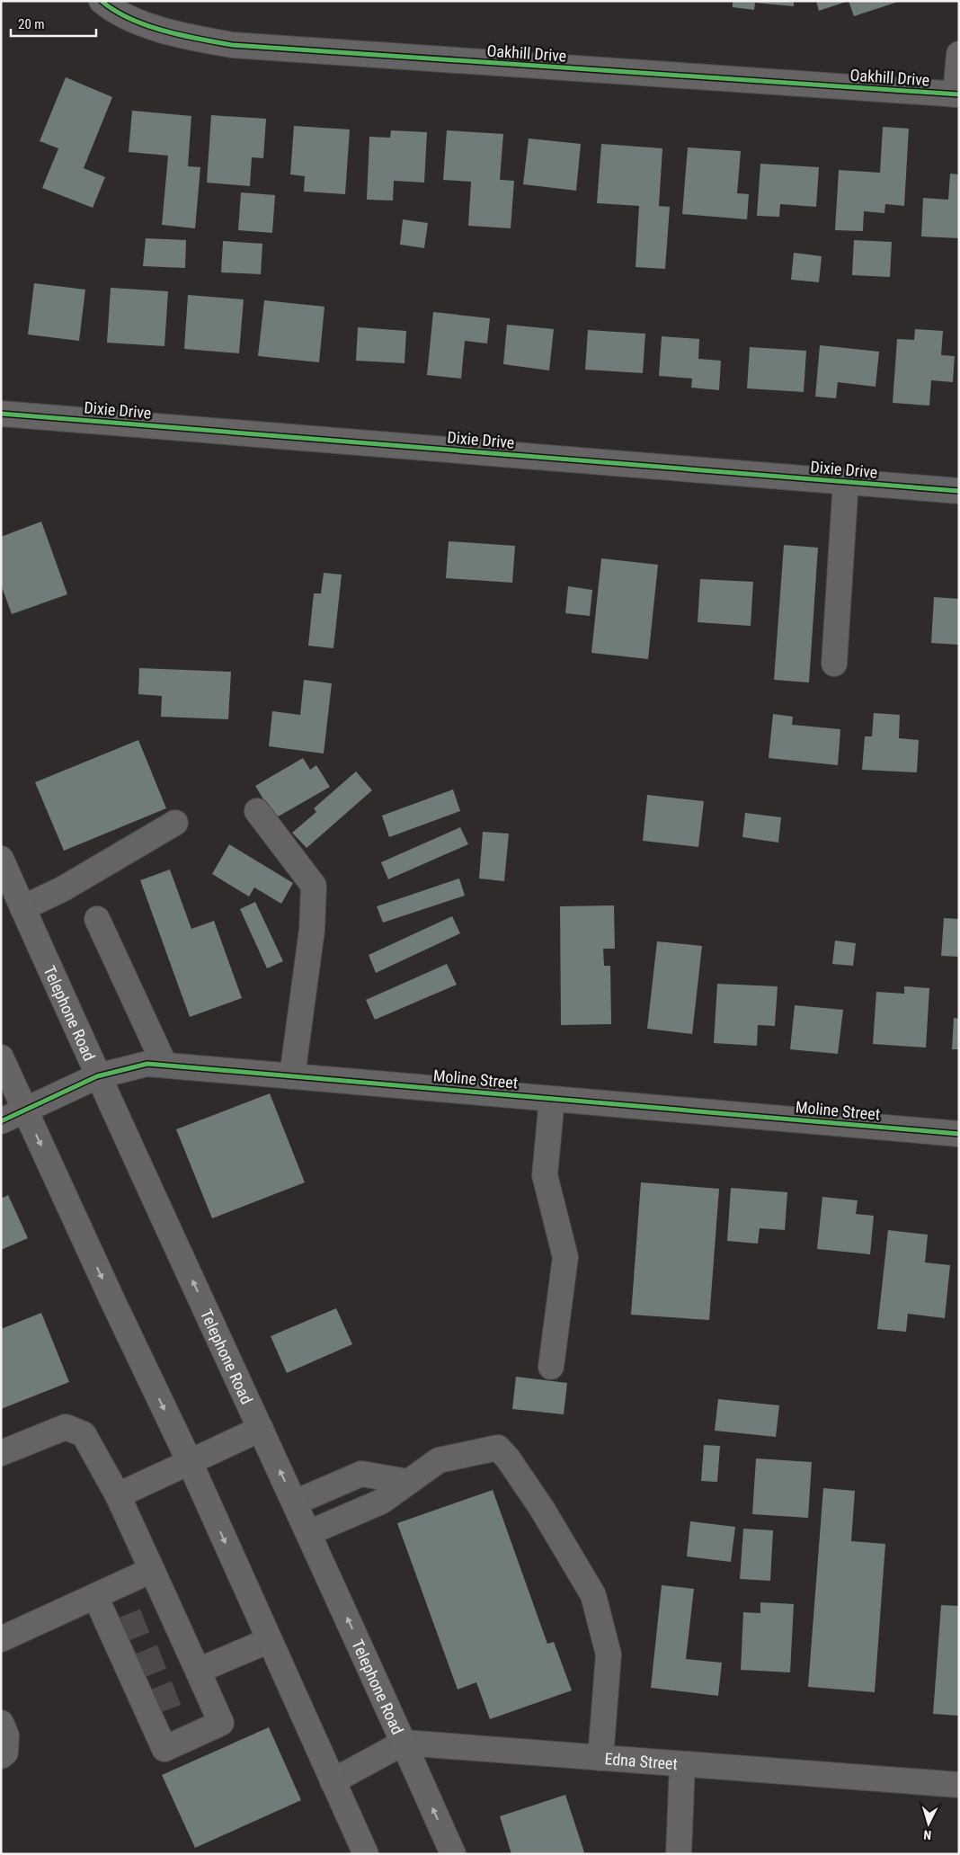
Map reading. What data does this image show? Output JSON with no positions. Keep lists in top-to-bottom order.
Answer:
{
  "streets": {
    "main road": ["Telephone Road"],
    "street": [
      "Oakhill Drive",
      "Dixie Drive",
      "Moline Street",
      "Edna Street"
    ]
  },
  "crossings": [
    ["Telephone Road", "Moline Street"],
    ["Telephone Road", "Edna Street"]
  ],
  "scale_bar": "20 m",
  "north": "bottom"
}
